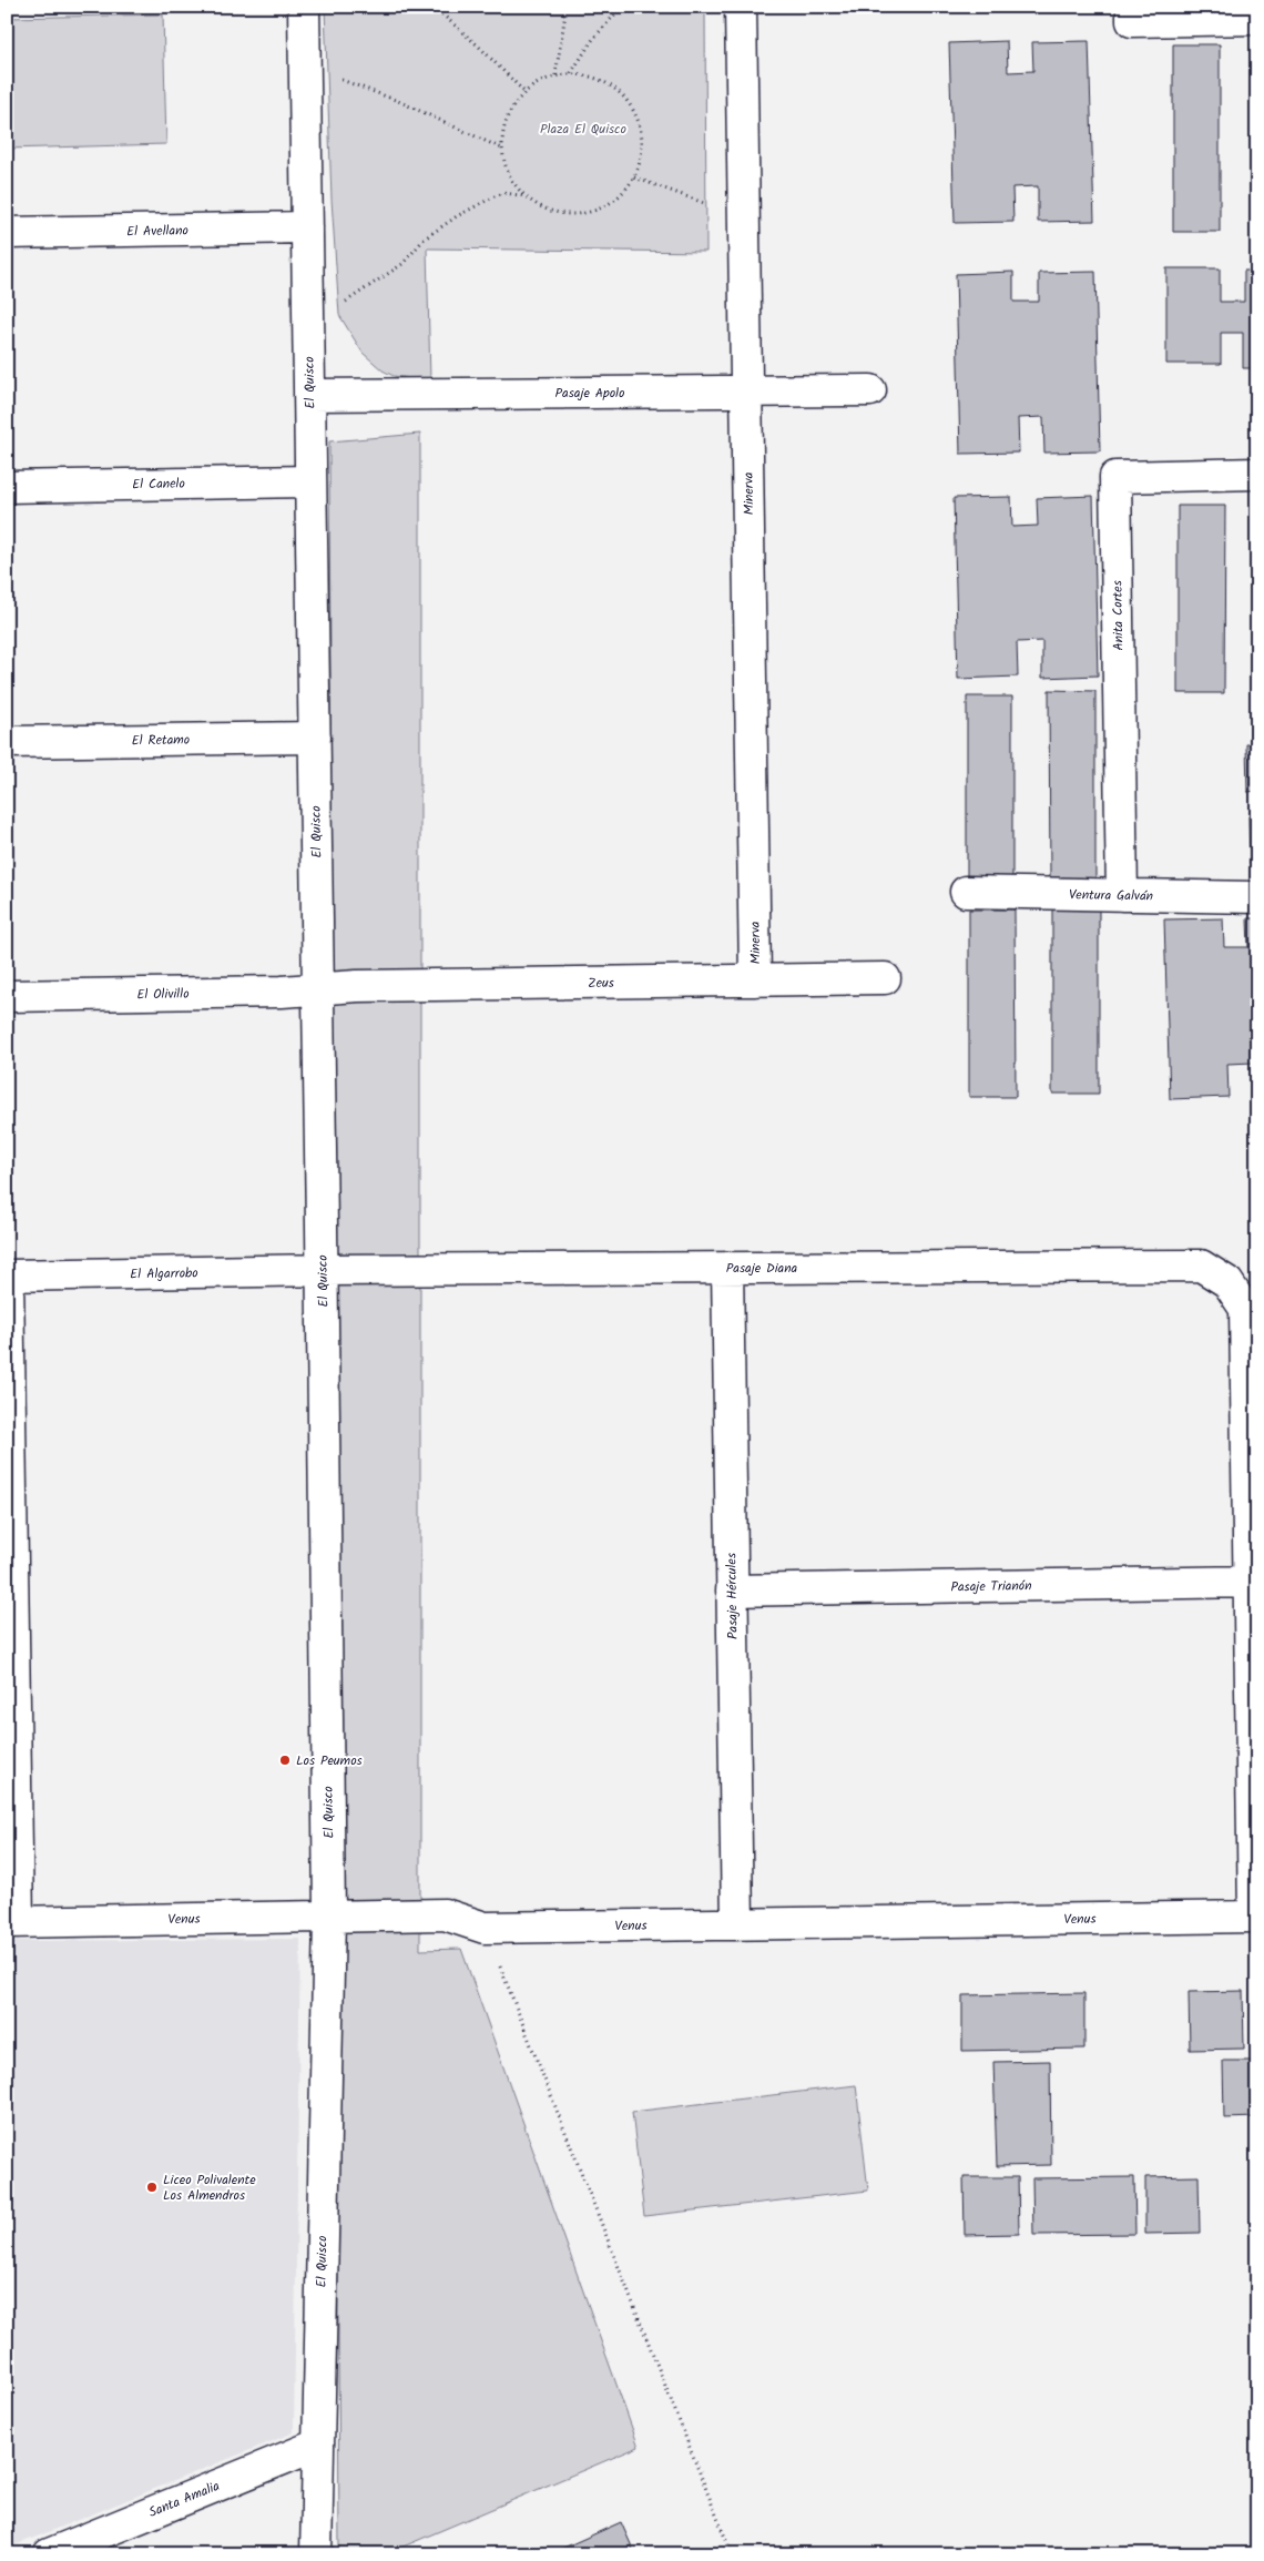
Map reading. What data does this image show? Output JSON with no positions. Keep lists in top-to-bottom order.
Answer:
{
  "streets": {
    "street": [
      "El Avellano",
      "El Quisco",
      "Pasaje Apolo",
      "El Canelo",
      "Minerva",
      "Anita Cortes",
      "El Retamo",
      "Ventura Galván",
      "Zeus",
      "El Olivillo",
      "Pasaje Diana",
      "El Algarrobo",
      "Pasaje Trianón",
      "Pasaje Hércules",
      "Venus",
      "Santa Amalia"
    ]
  },
  "crossings": [
    ["El Avellano", "El Quisco"],
    ["El Quisco", "Pasaje Apolo"],
    ["El Quisco", "El Canelo"],
    ["El Quisco", "El Retamo"],
    ["El Quisco", "Zeus"],
    ["El Quisco", "El Olivillo"],
    ["El Quisco", "Pasaje Diana"],
    ["El Quisco", "El Algarrobo"],
    ["El Quisco", "Venus"],
    ["El Quisco", "Santa Amalia"],
    ["Pasaje Apolo", "Minerva"],
    ["Minerva", "Zeus"],
    ["Anita Cortes", "Ventura Galván"],
    ["Zeus", "El Olivillo"],
    ["Pasaje Diana", "El Algarrobo"],
    ["Pasaje Diana", "Pasaje Trianón"],
    ["Pasaje Diana", "Pasaje Hércules"],
    ["Pasaje Trianón", "Pasaje Hércules"],
    ["Pasaje Hércules", "Venus"]
  ],
  "parks": ["Plaza El Quisco"],
  "places": ["Los Peumos", "Liceo Polivalente Los Almendros"]
}
